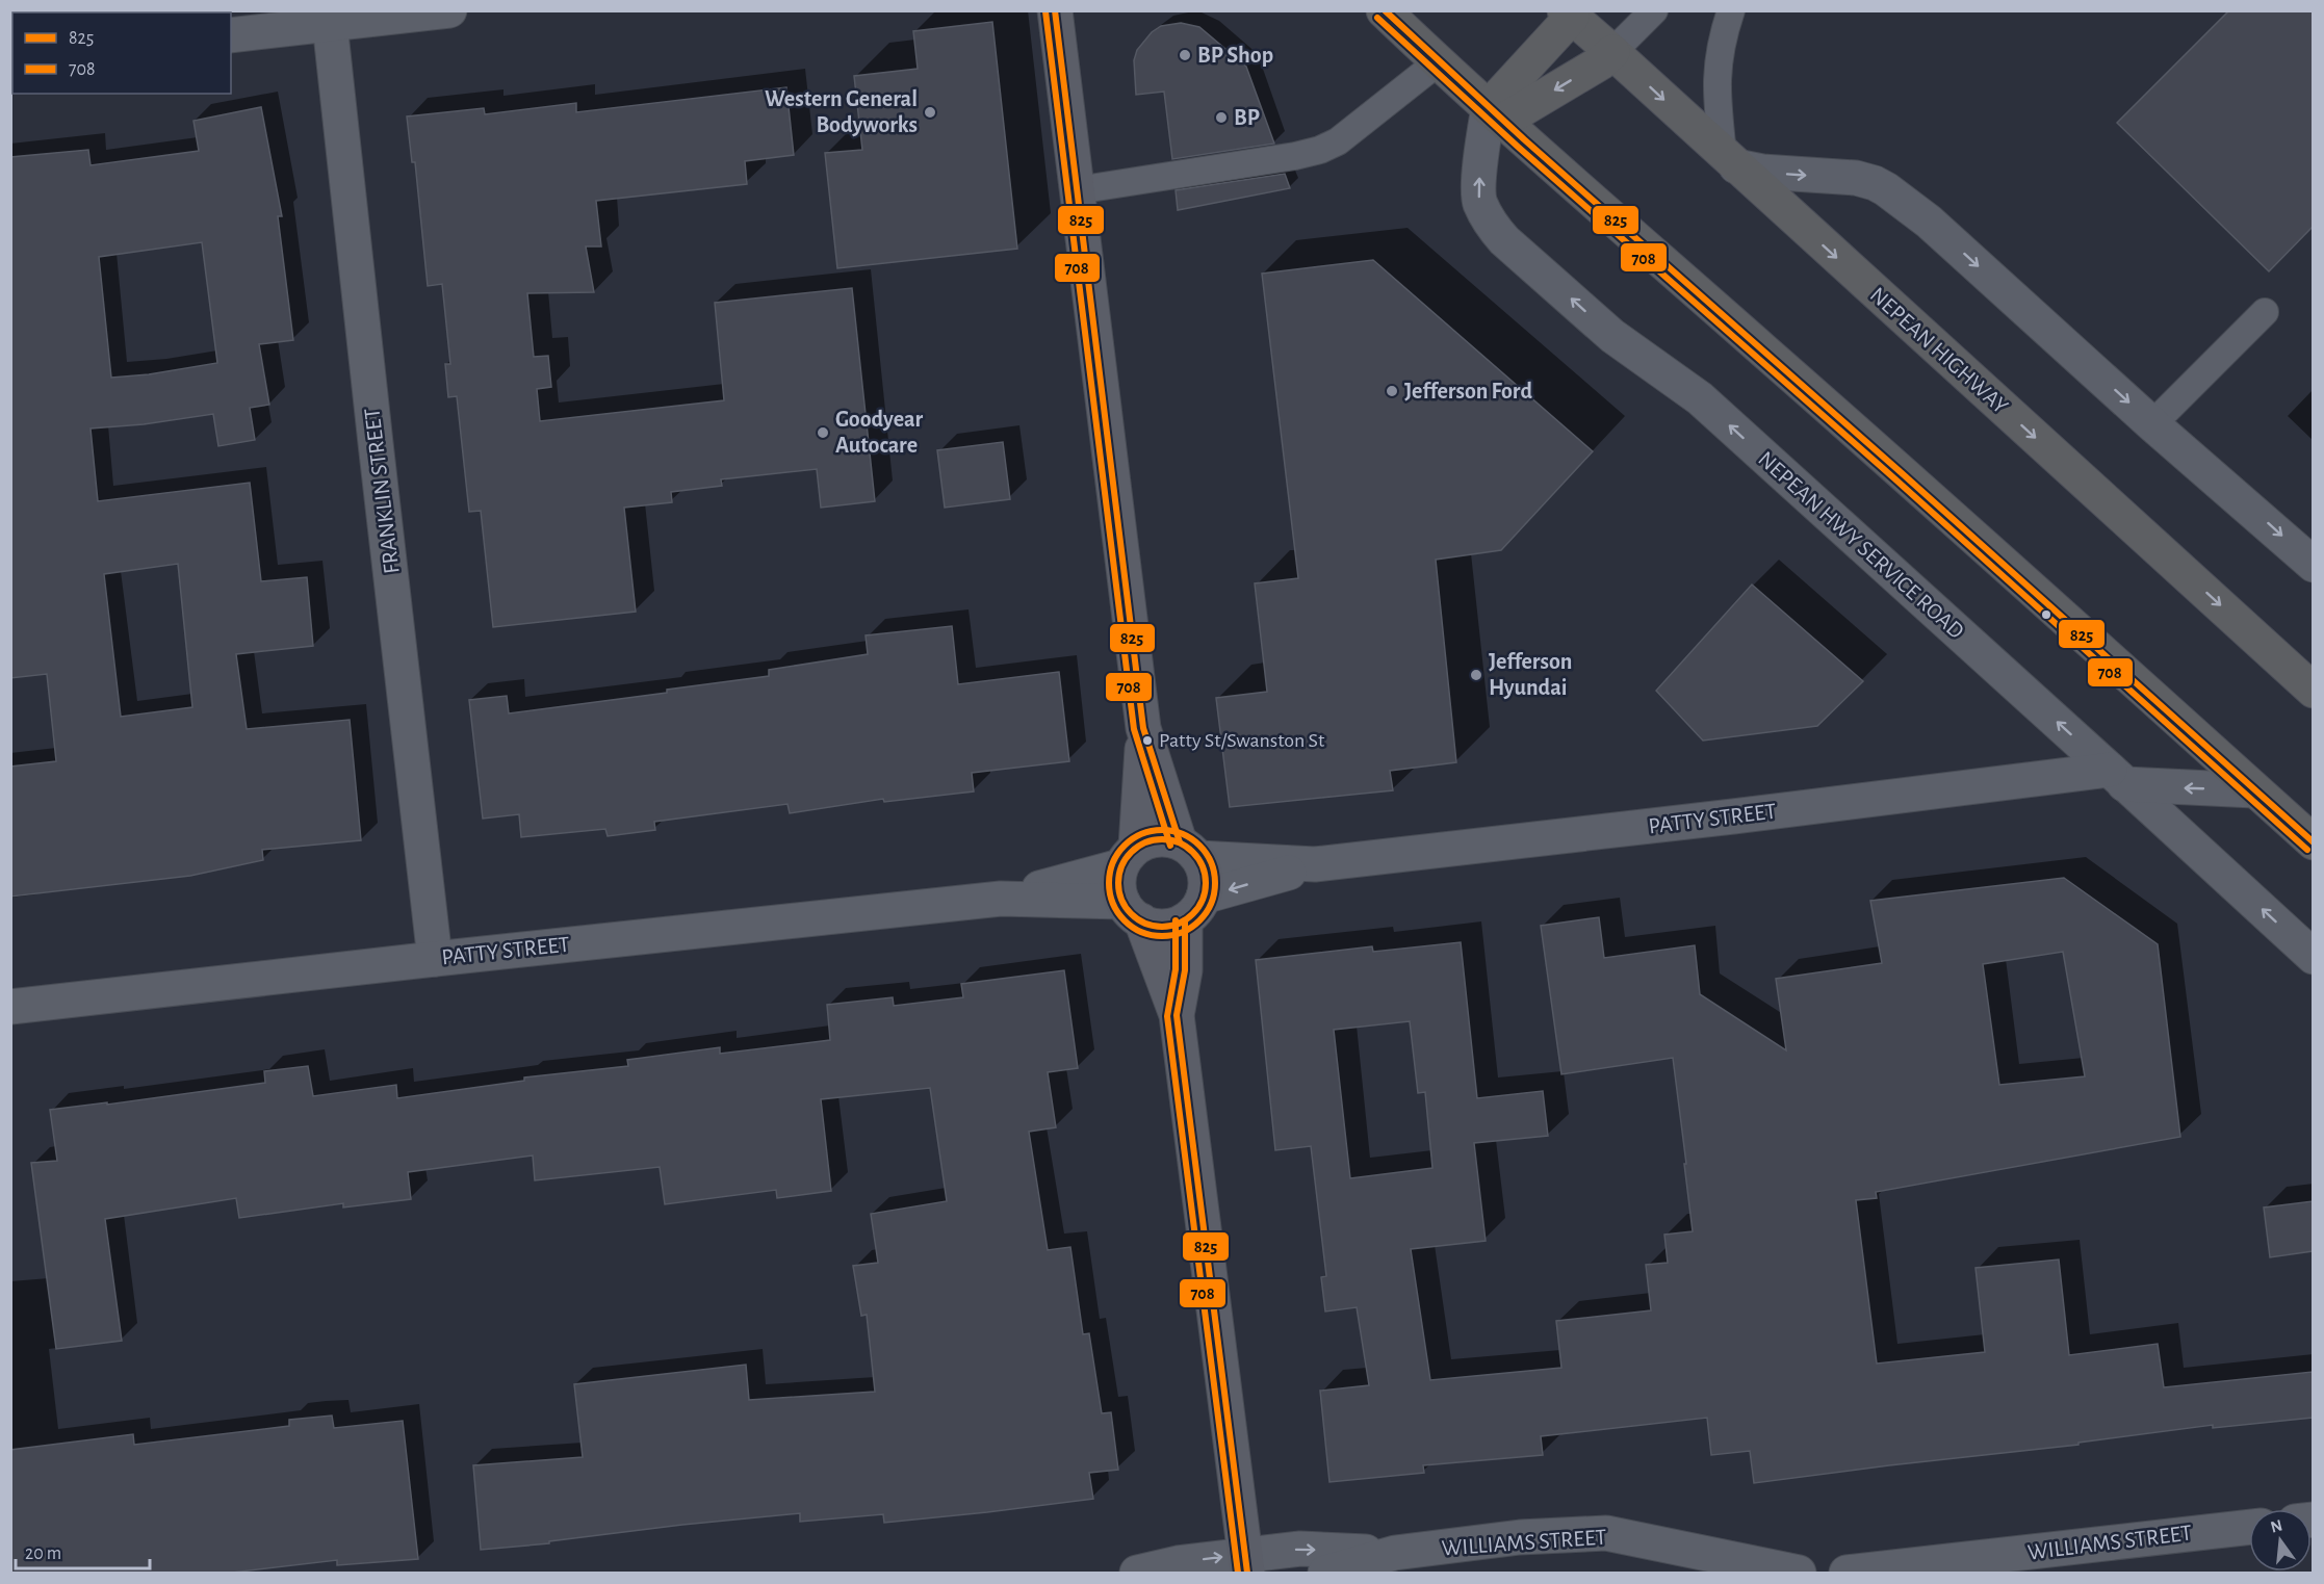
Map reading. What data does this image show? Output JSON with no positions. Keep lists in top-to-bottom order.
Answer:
{
  "streets": {
    "highway": ["NEPEAN HIGHWAY"],
    "street": [
      "FRANKLIN STREET",
      "NEPEAN HWY SERVICE ROAD",
      "PATTY STREET",
      "WILLIAMS STREET"
    ]
  },
  "crossings": [
    ["FRANKLIN STREET", "PATTY STREET"],
    ["NEPEAN HWY SERVICE ROAD", "PATTY STREET"]
  ],
  "places": [
    "BP Shop",
    "Western General Bodyworks",
    "BP",
    "Jefferson Ford",
    "Goodyear Autocare",
    "Jefferson Hyundai",
    "Patty St/Swanston St"
  ],
  "lines": ["transit line 825", "transit line 708"],
  "legend": ["825", "708"],
  "scale_bar": "20 m",
  "north": "top"
}
